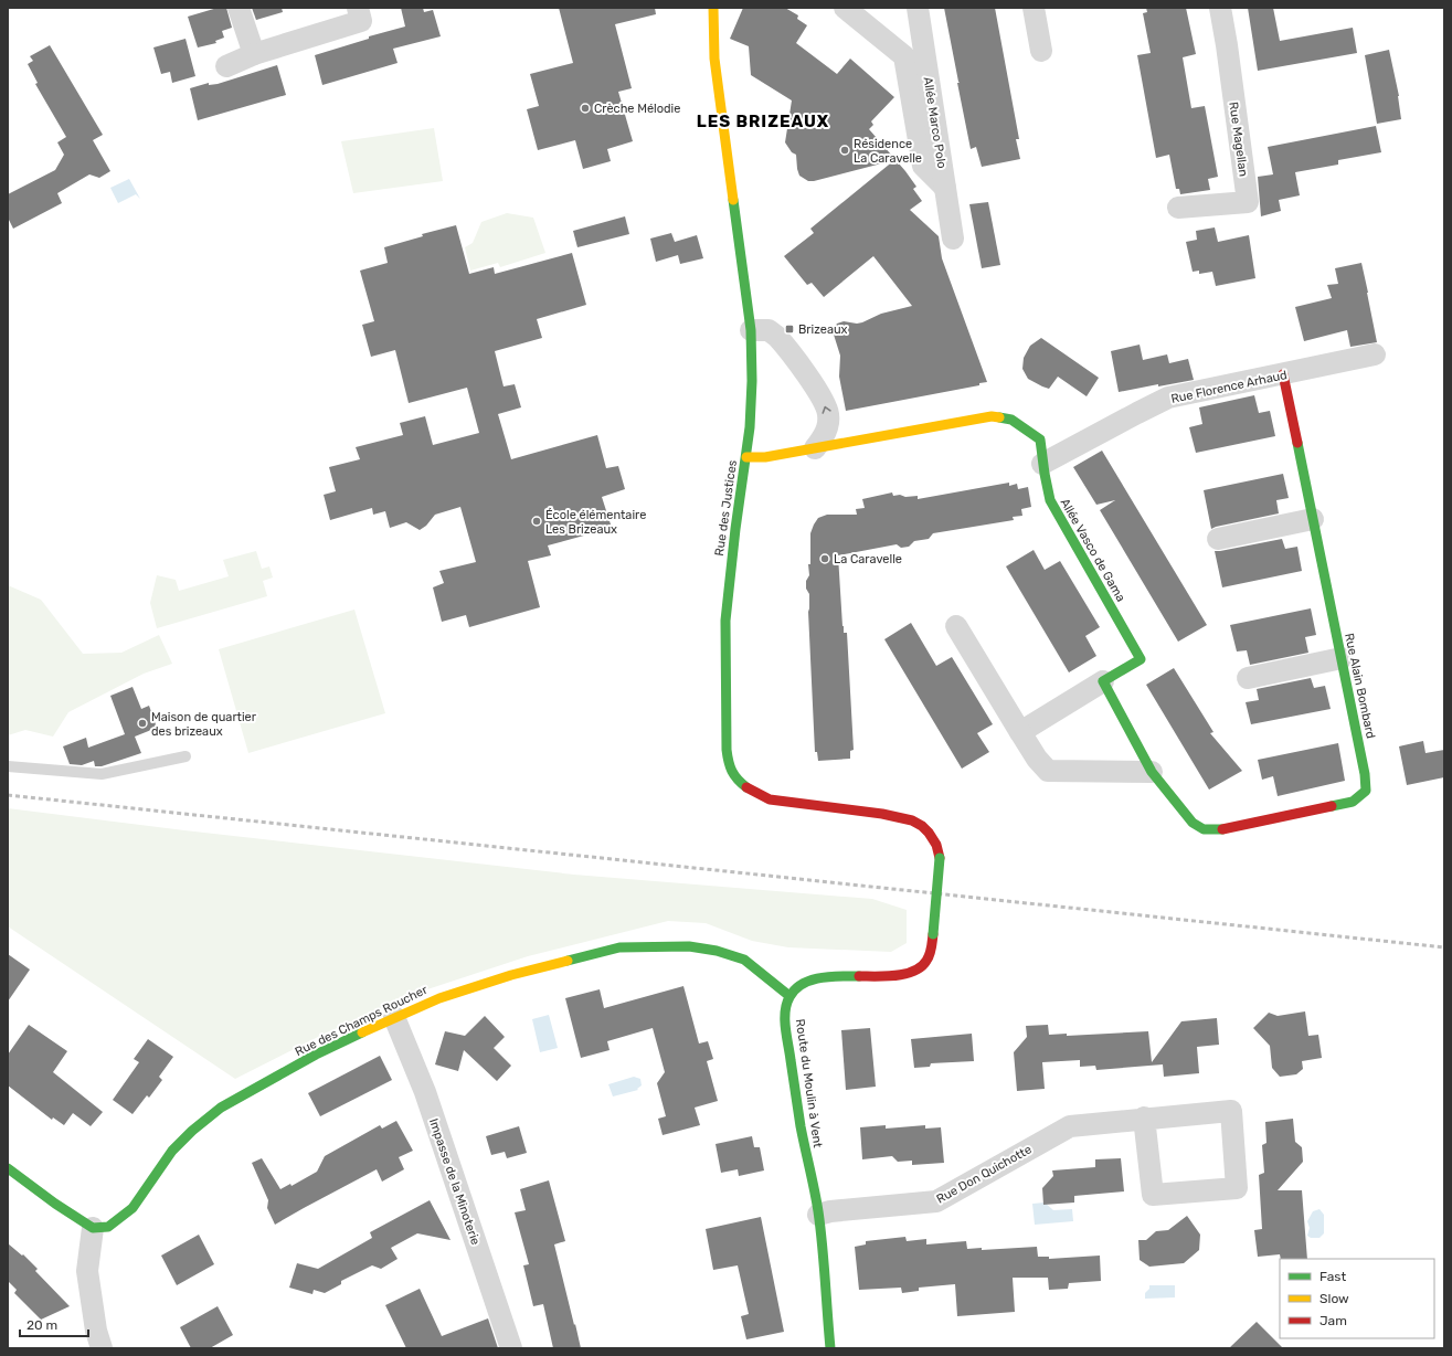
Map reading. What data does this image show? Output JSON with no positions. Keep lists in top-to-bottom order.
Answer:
{
  "streets": {
    "street": [
      "Allée Marco Polo",
      "Rue Magellan",
      "Rue Florence Arhaud",
      "Rue des Justices",
      "Allée Vasco de Gama",
      "Rue Alain Bombard",
      "Rue des Champs Roucher",
      "Route du Moulin à Vent",
      "Rue Don Quichotte",
      "Impasse de la Minoterie"
    ]
  },
  "crossings": [
    ["Rue Florence Arhaud", "Allée Vasco de Gama"],
    ["Rue Florence Arhaud", "Rue Alain Bombard"],
    ["Rue des Justices", "Allée Vasco de Gama"],
    ["Rue des Justices", "Rue des Champs Roucher"],
    ["Rue des Justices", "Route du Moulin à Vent"],
    ["Rue des Champs Roucher", "Route du Moulin à Vent"],
    ["Rue des Champs Roucher", "Impasse de la Minoterie"],
    ["Route du Moulin à Vent", "Rue Don Quichotte"]
  ],
  "districts": ["LES BRIZEAUX"],
  "places": {
    "other": [
      "Crèche Mélodie",
      "Résidence La Caravelle",
      "École élémentaire Les Brizeaux",
      "La Caravelle",
      "Maison de quartier des brizeaux"
    ],
    "transit": ["Brizeaux"]
  },
  "legend": ["Fast", "Slow", "Jam"],
  "scale_bar": "20 m"
}
